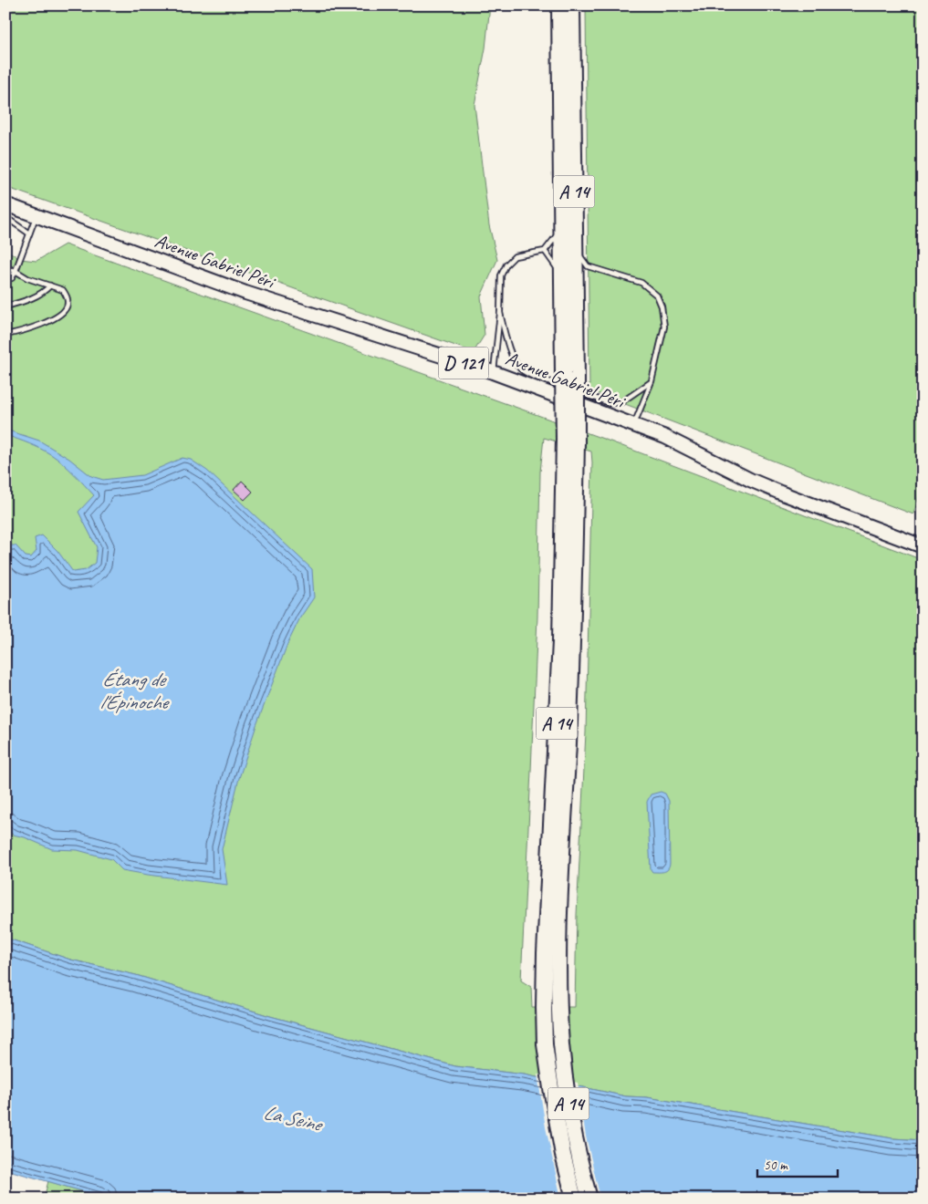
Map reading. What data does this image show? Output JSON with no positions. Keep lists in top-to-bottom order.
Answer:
{
  "streets": {
    "highway": ["A 14"],
    "main road": ["Avenue Gabriel Péri", "D 121"]
  },
  "water": ["Étang de l'Épinoche", "La Seine"],
  "scale_bar": "50 m"
}
